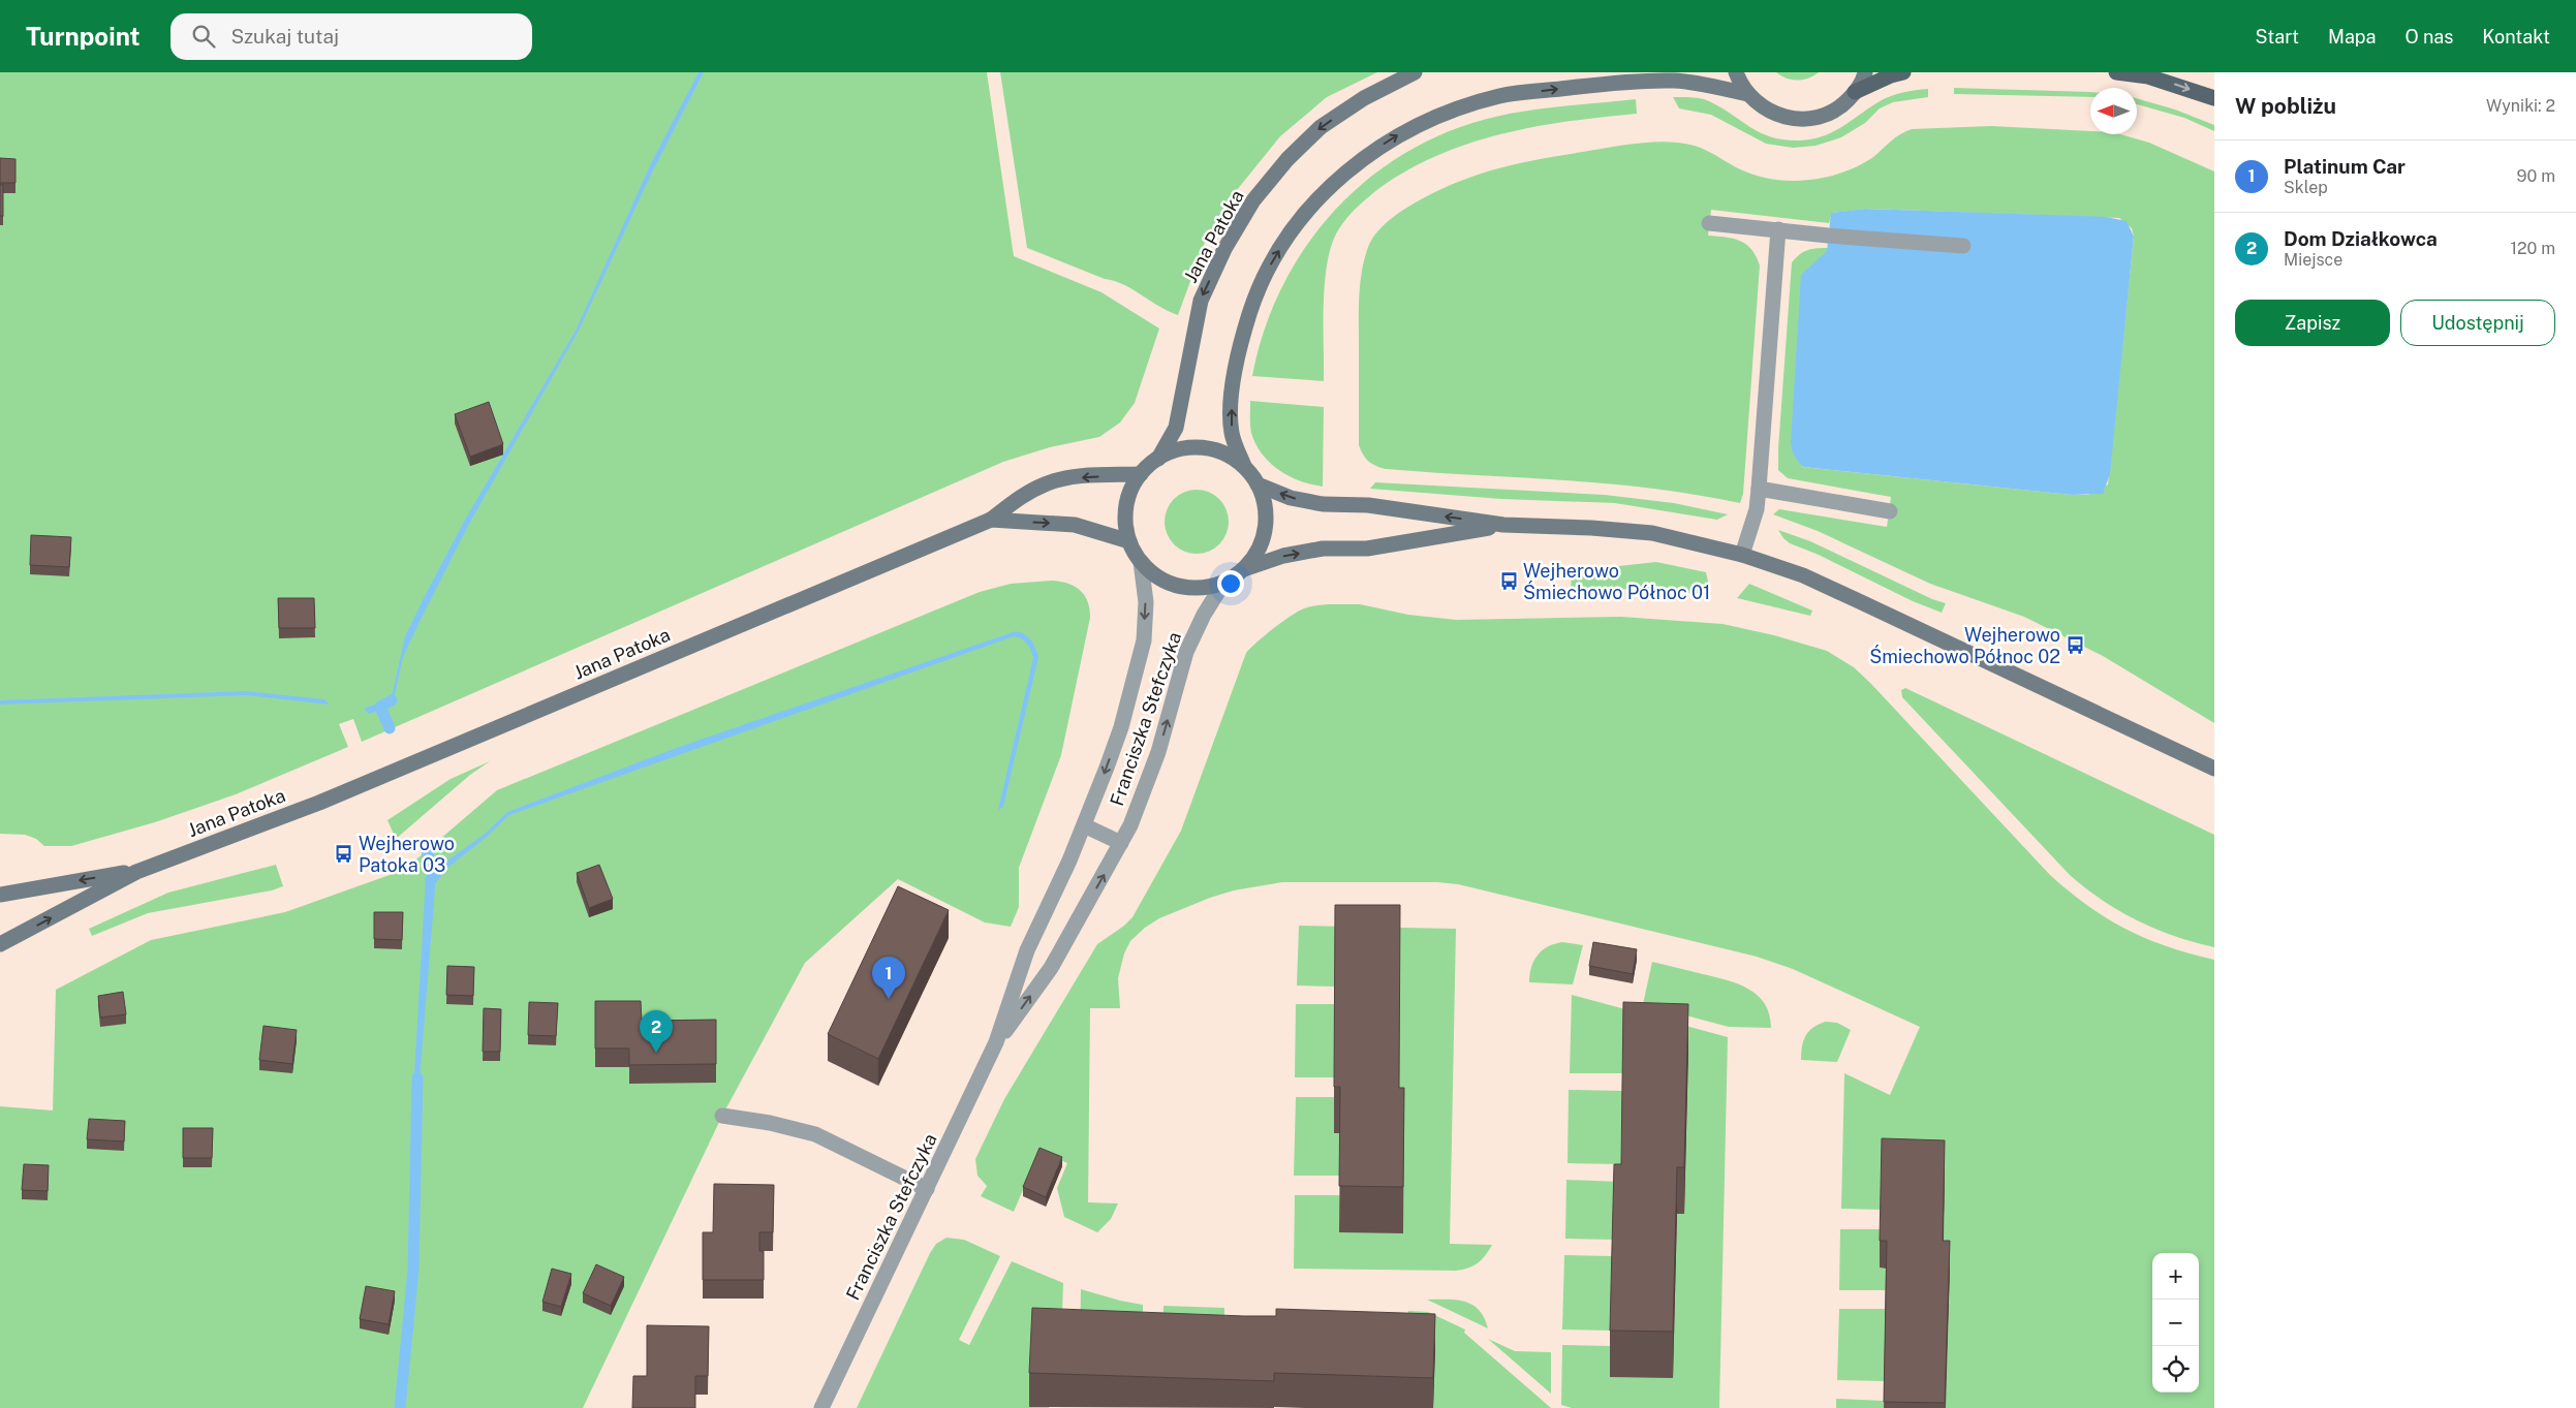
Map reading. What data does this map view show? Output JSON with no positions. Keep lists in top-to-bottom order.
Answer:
{
  "streets": {
    "main road": ["Jana Patoka"],
    "street": ["Franciszka Stefczyka"]
  },
  "crossings": [
    ["Jana Patoka", "Franciszka Stefczyka"]
  ],
  "places": {
    "bus stop": ["Wejherowo Śmiechowo Północ 01", "Wejherowo Śmiechowo Północ 02", "Wejherowo Patoka 03"]
  },
  "north": "left",
  "page": {
    "header": "Turnpoint",
    "search": "Szukaj tutaj",
    "nav": [
      "Start",
      "Mapa",
      "O nas",
      "Kontakt"
    ],
    "heading": ["W pobliżu", "Wyniki: 2"],
    "list": [
      {
        "mark": "1",
        "name": "Platinum Car",
        "note": "Sklep",
        "value": "90 m"
      },
      {
        "mark": "2",
        "name": "Dom Działkowca",
        "note": "Miejsce",
        "value": "120 m"
      }
    ],
    "buttons": ["Zapisz", "Udostępnij"],
    "pins": ["1", "2"],
    "map_buttons": ["+", "−"]
  }
}
